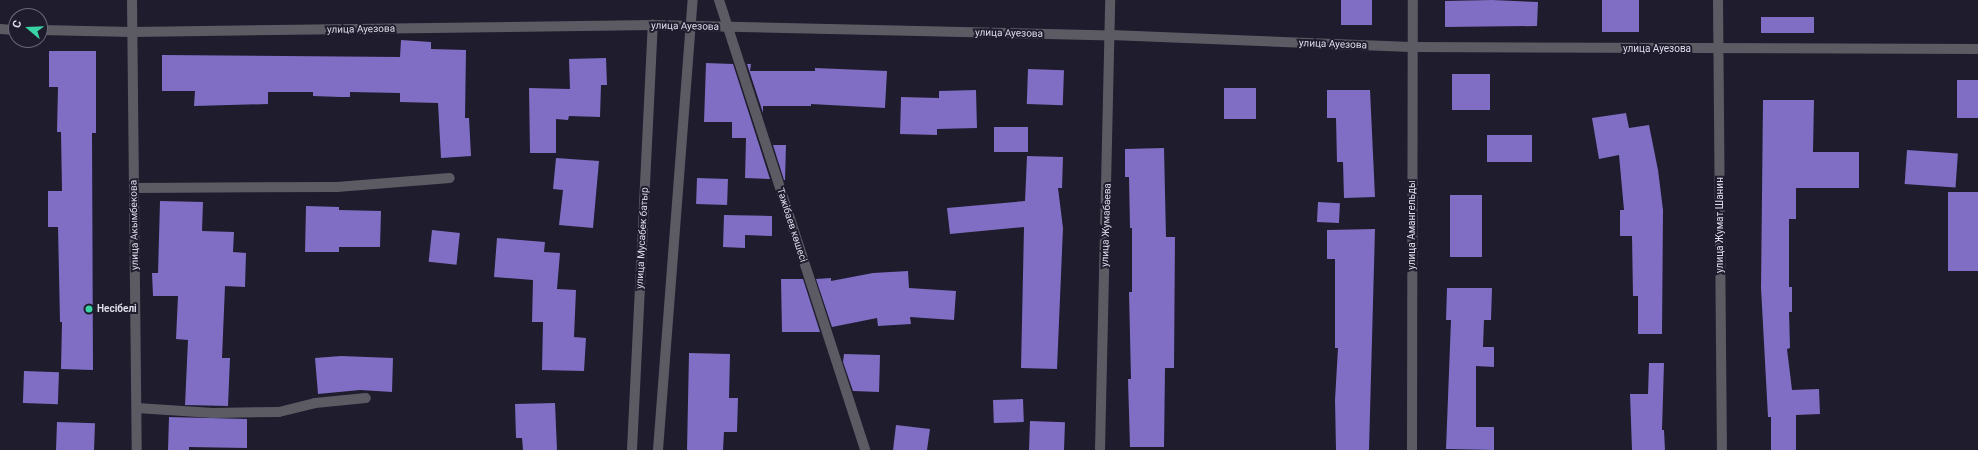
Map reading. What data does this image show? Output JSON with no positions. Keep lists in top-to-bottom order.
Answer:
{
  "streets": {
    "street": [
      "улица Ауезова",
      "улица Акымбекова",
      "Тәжібаев көшесі",
      "улица Жумабаева",
      "улица Амангельды",
      "улица Жумат Шанин",
      "улица Мусабек батыр"
    ]
  },
  "crossings": [
    ["улица Ауезова", "улица Акымбекова"],
    ["улица Ауезова", "улица Жумабаева"],
    ["улица Ауезова", "улица Амангельды"],
    ["улица Ауезова", "улица Жумат Шанин"],
    ["улица Ауезова", "улица Мусабек батыр"]
  ],
  "places": ["Несібелі"],
  "north": "left"
}
